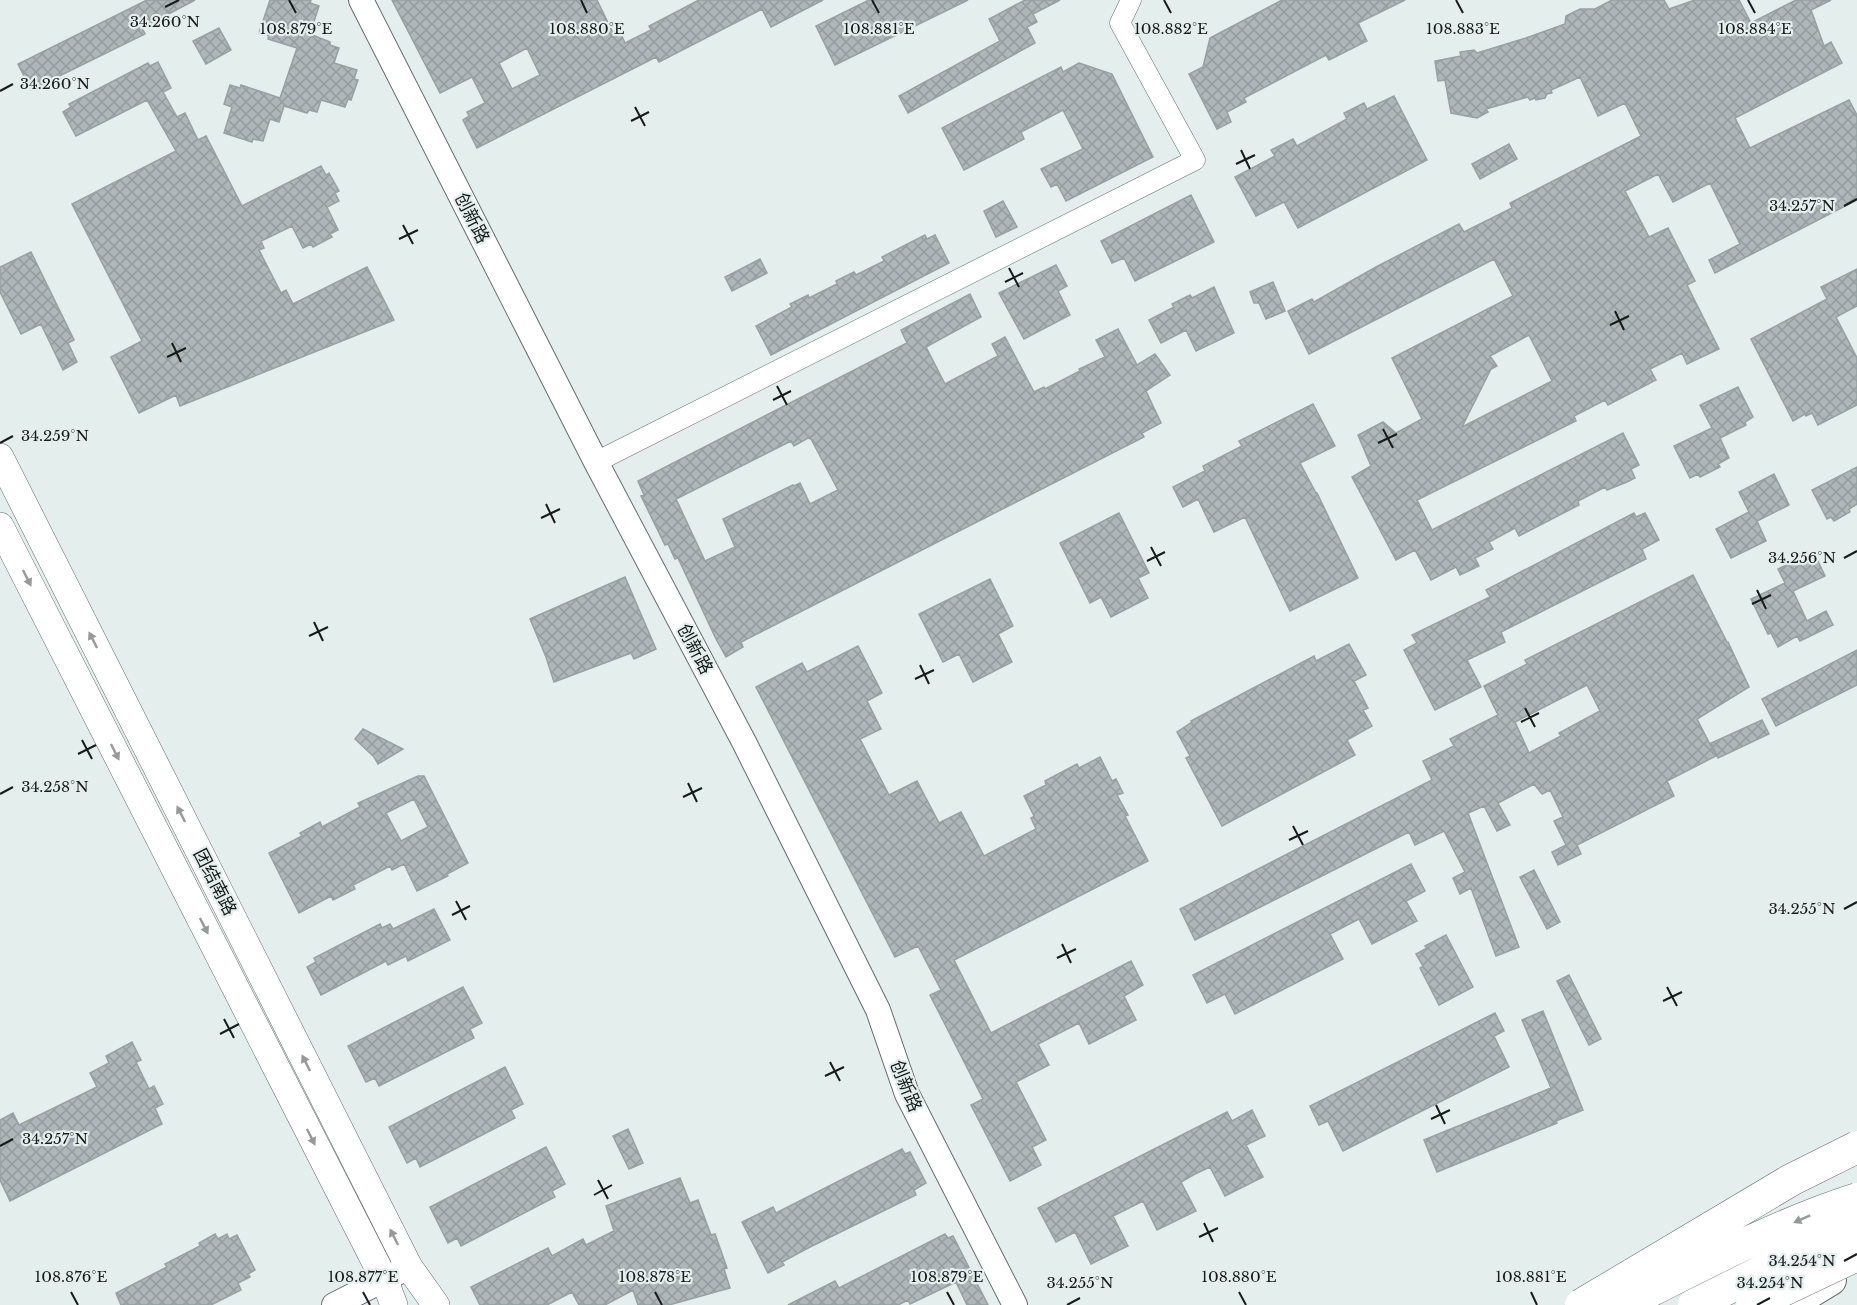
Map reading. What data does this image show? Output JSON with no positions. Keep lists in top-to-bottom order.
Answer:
{
  "streets": {
    "main road": ["团结南路"],
    "street": ["创新路"]
  },
  "coordinates": [
    "34.260°N",
    "108.879°E",
    "108.880°E",
    "108.881°E",
    "108.882°E",
    "108.883°E",
    "108.884°E",
    "34.257°N",
    "34.259°N",
    "34.256°N",
    "34.258°N",
    "34.255°N",
    "34.254°N",
    "108.876°E",
    "108.877°E",
    "108.878°E"
  ]
}
